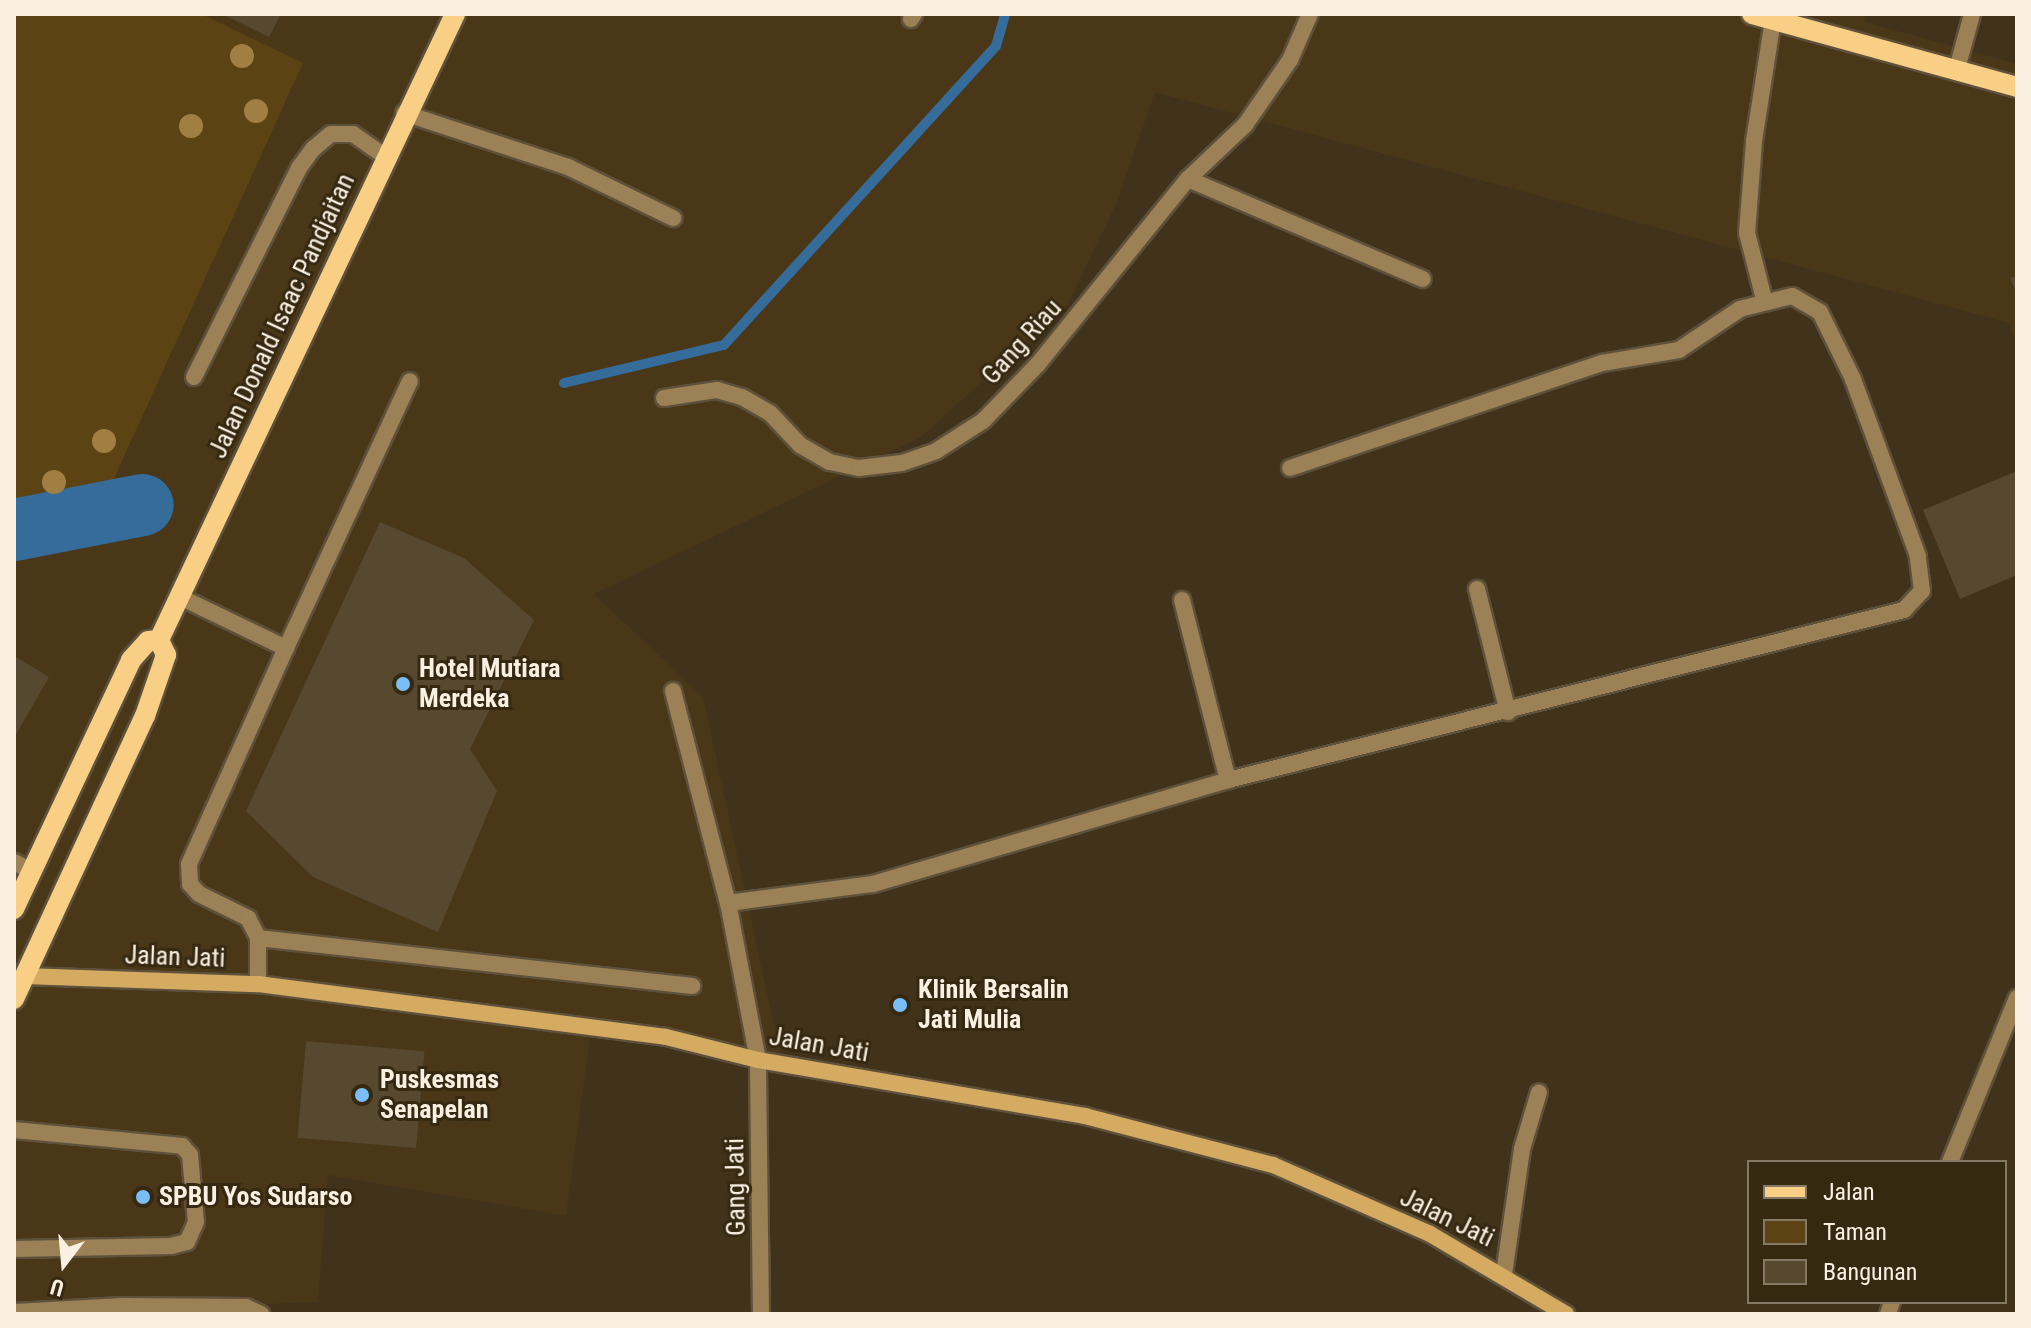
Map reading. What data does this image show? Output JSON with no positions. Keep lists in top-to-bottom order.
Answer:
{
  "streets": {
    "main road": ["Jalan Donald Isaac Pandjaitan", "Jalan Jati"],
    "street": ["Gang Riau", "Gang Jati"]
  },
  "crossings": [
    ["Jalan Donald Isaac Pandjaitan", "Jalan Jati"],
    ["Jalan Jati", "Gang Jati"]
  ],
  "places": [
    "Hotel Mutiara Merdeka",
    "Klinik Bersalin Jati Mulia",
    "Puskesmas Senapelan",
    "SPBU Yos Sudarso"
  ],
  "legend": ["Jalan", "Taman", "Bangunan"],
  "north": "bottom"
}
